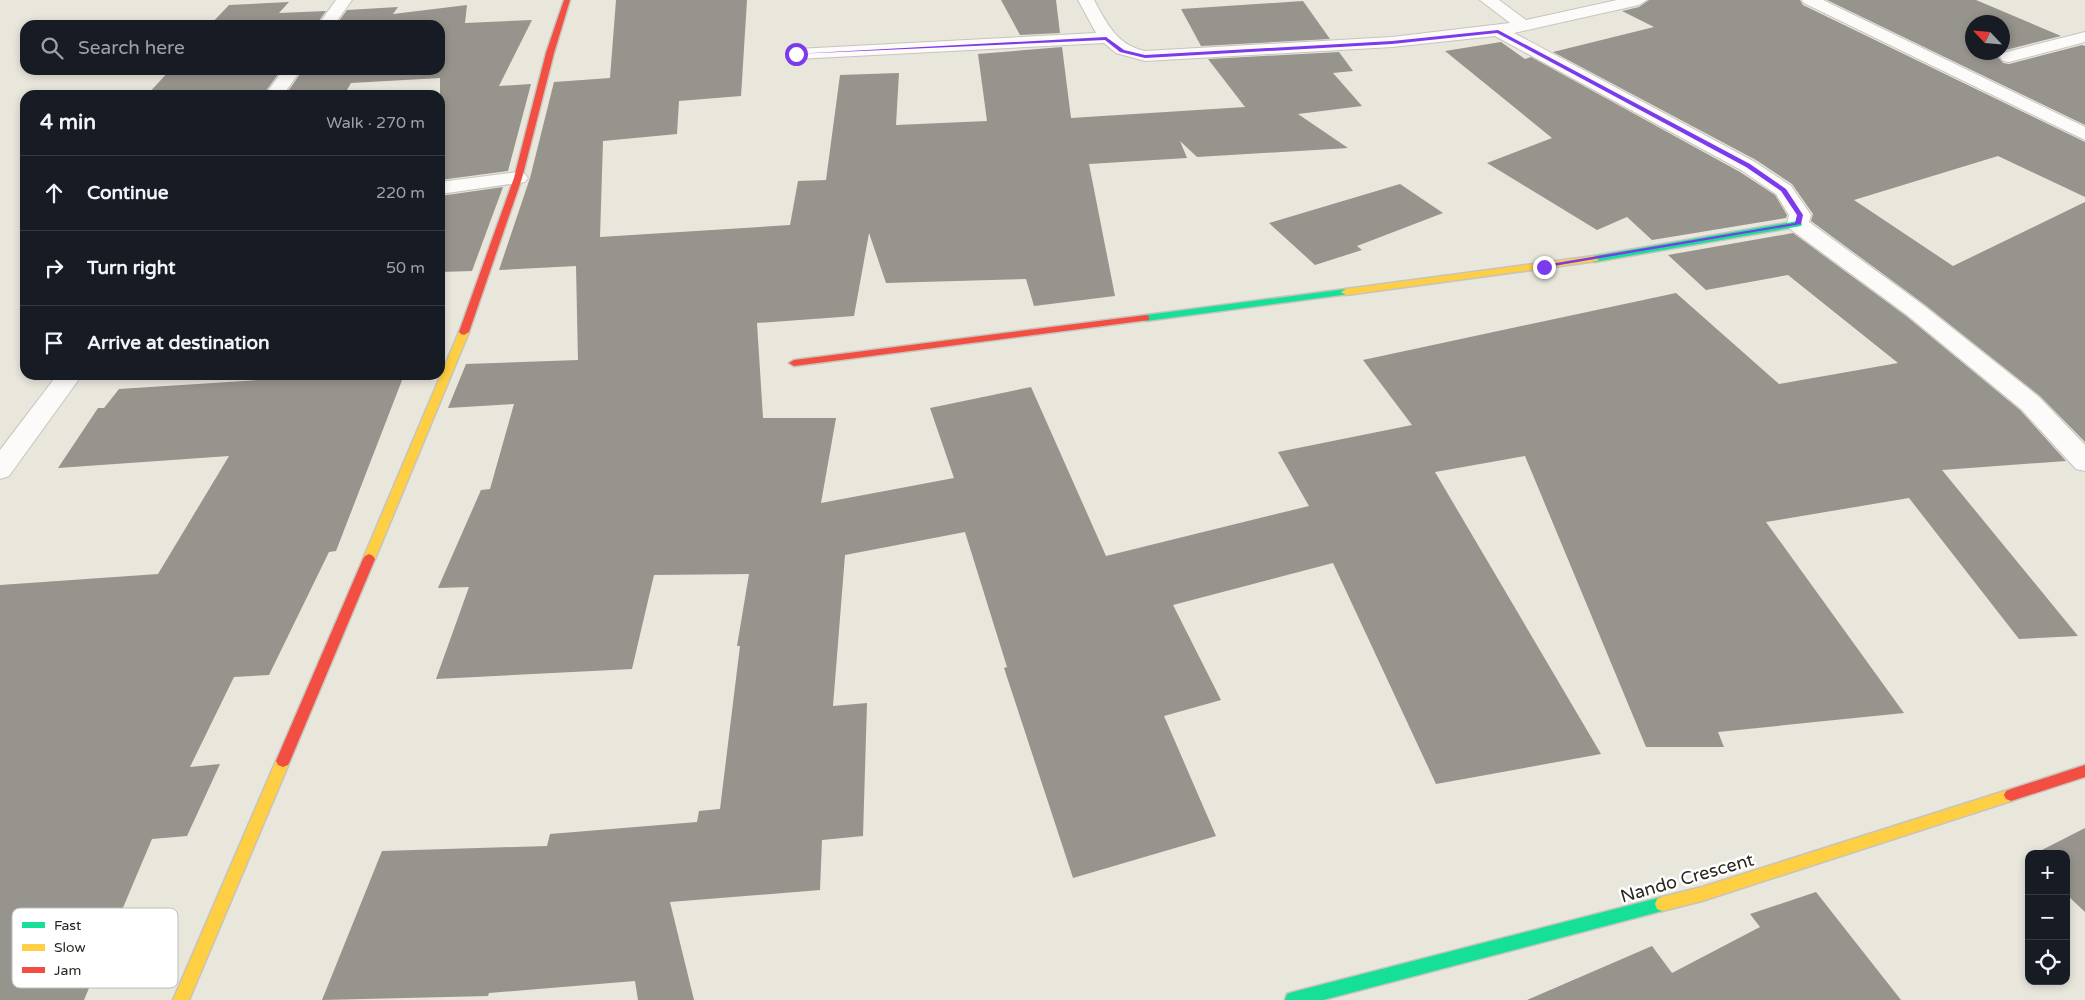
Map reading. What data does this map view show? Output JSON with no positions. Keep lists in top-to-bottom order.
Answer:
{
  "streets": {
    "street": ["Nando Crescent"]
  },
  "legend": ["Fast", "Slow", "Jam"],
  "north": "top left",
  "page": {
    "search": "Search here",
    "heading": ["4 min", "Walk · 270 m"],
    "list": [
      ["Continue", "220 m"],
      ["Turn right", "50 m"],
      "Arrive at destination"
    ],
    "map_buttons": ["+", "−"]
  }
}
